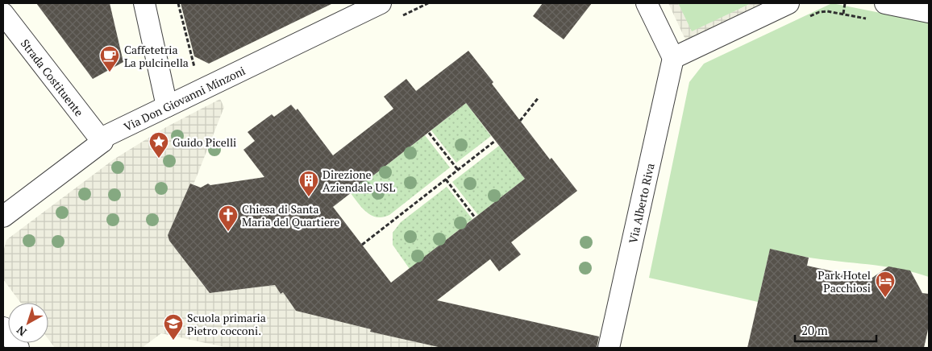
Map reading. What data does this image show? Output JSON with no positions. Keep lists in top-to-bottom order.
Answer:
{
  "streets": {
    "street": ["Strada Costituente", "Via Don Giovanni Minzoni", "Via Alberto Riva"]
  },
  "crossings": [
    ["Strada Costituente", "Via Don Giovanni Minzoni"]
  ],
  "places": {
    "cafe": ["Caffetetria La pulcinella"],
    "place": ["Guido Picelli"],
    "building": ["Direzione Aziendale USL"],
    "church": ["Chiesa di Santa Maria del Quartiere"],
    "hotel": ["Park Hotel Pacchiosi"],
    "school or university": ["Scuola primaria Pietro cocconi."]
  },
  "scale_bar": "20 m",
  "north": "bottom left"
}
